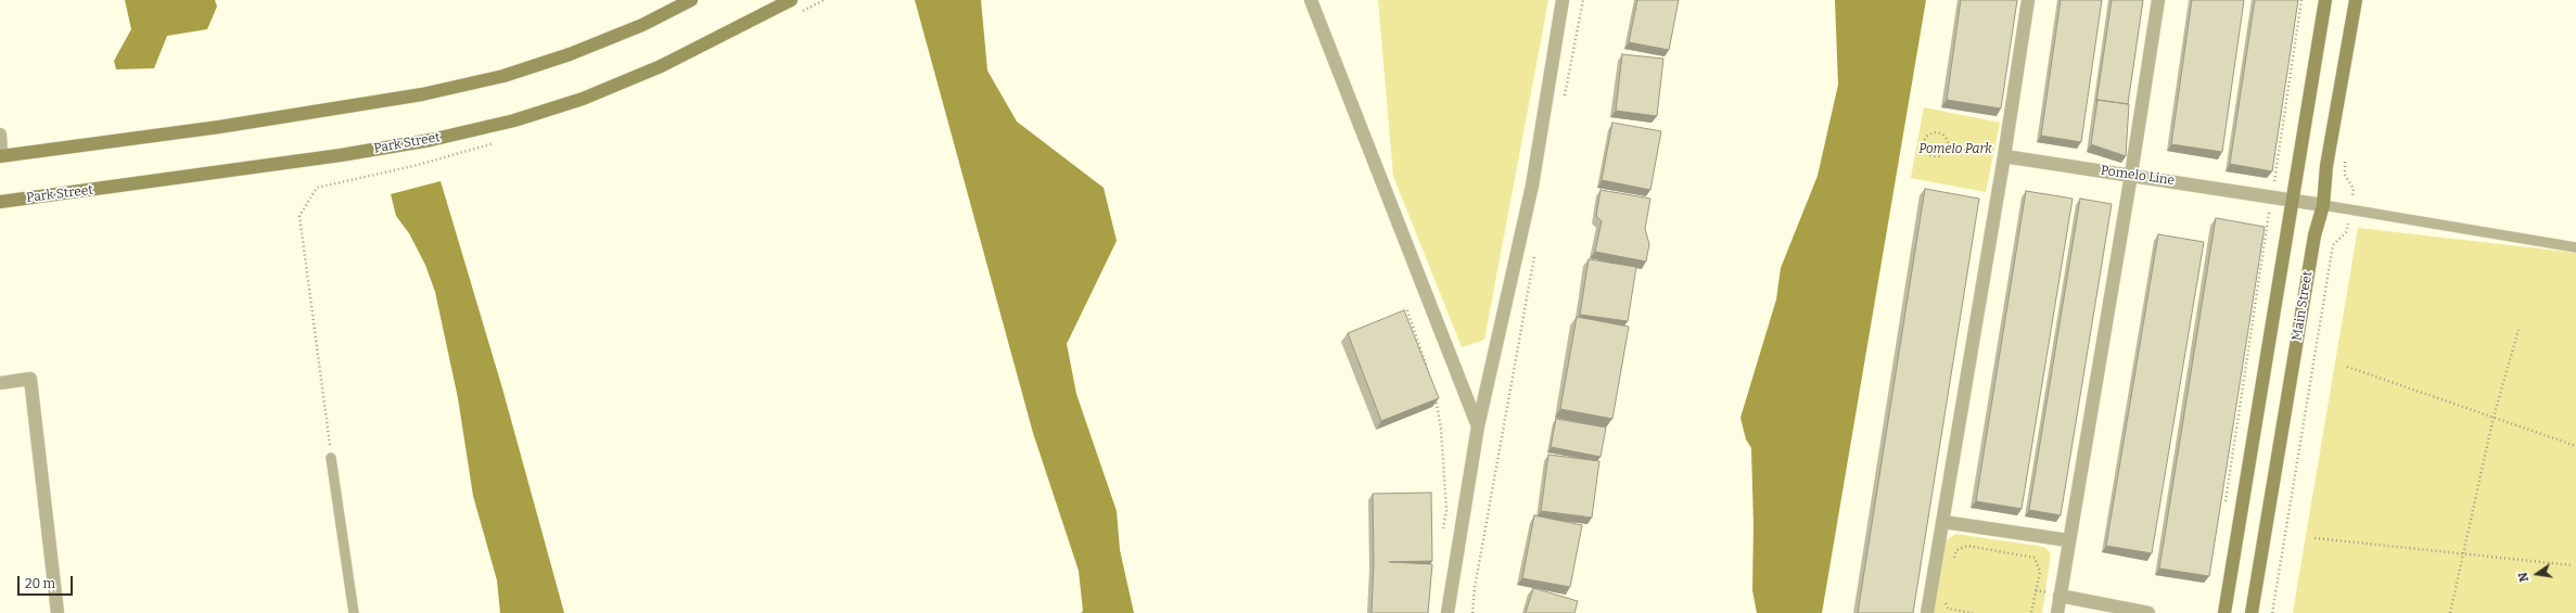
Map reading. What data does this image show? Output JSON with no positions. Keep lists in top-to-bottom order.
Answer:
{
  "streets": {
    "street": ["Park Street", "Pomelo Line", "Main Street"]
  },
  "crossings": [
    ["Pomelo Line", "Main Street"]
  ],
  "parks": ["Pomelo Park"],
  "scale_bar": "20 m",
  "north": "left"
}
